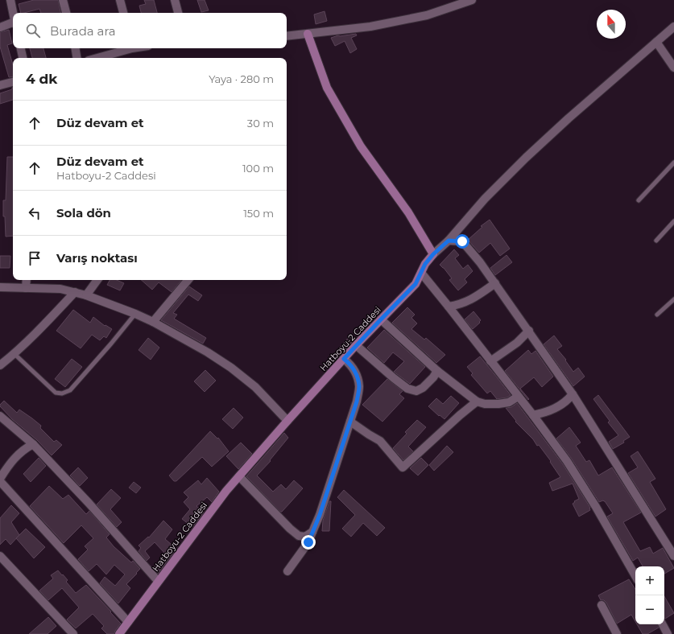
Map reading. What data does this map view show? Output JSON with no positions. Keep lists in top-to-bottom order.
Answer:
{
  "streets": {
    "main road": ["Hatboyu-2 Caddesi"]
  },
  "north": "top",
  "page": {
    "search": "Burada ara",
    "heading": ["4 dk", "Yaya · 280 m"],
    "list": [
      ["Düz devam et", "30 m"],
      ["Düz devam et", "Hatboyu-2 Caddesi", "100 m"],
      ["Sola dön", "150 m"],
      "Varış noktası"
    ],
    "map_buttons": ["+", "−"]
  }
}
